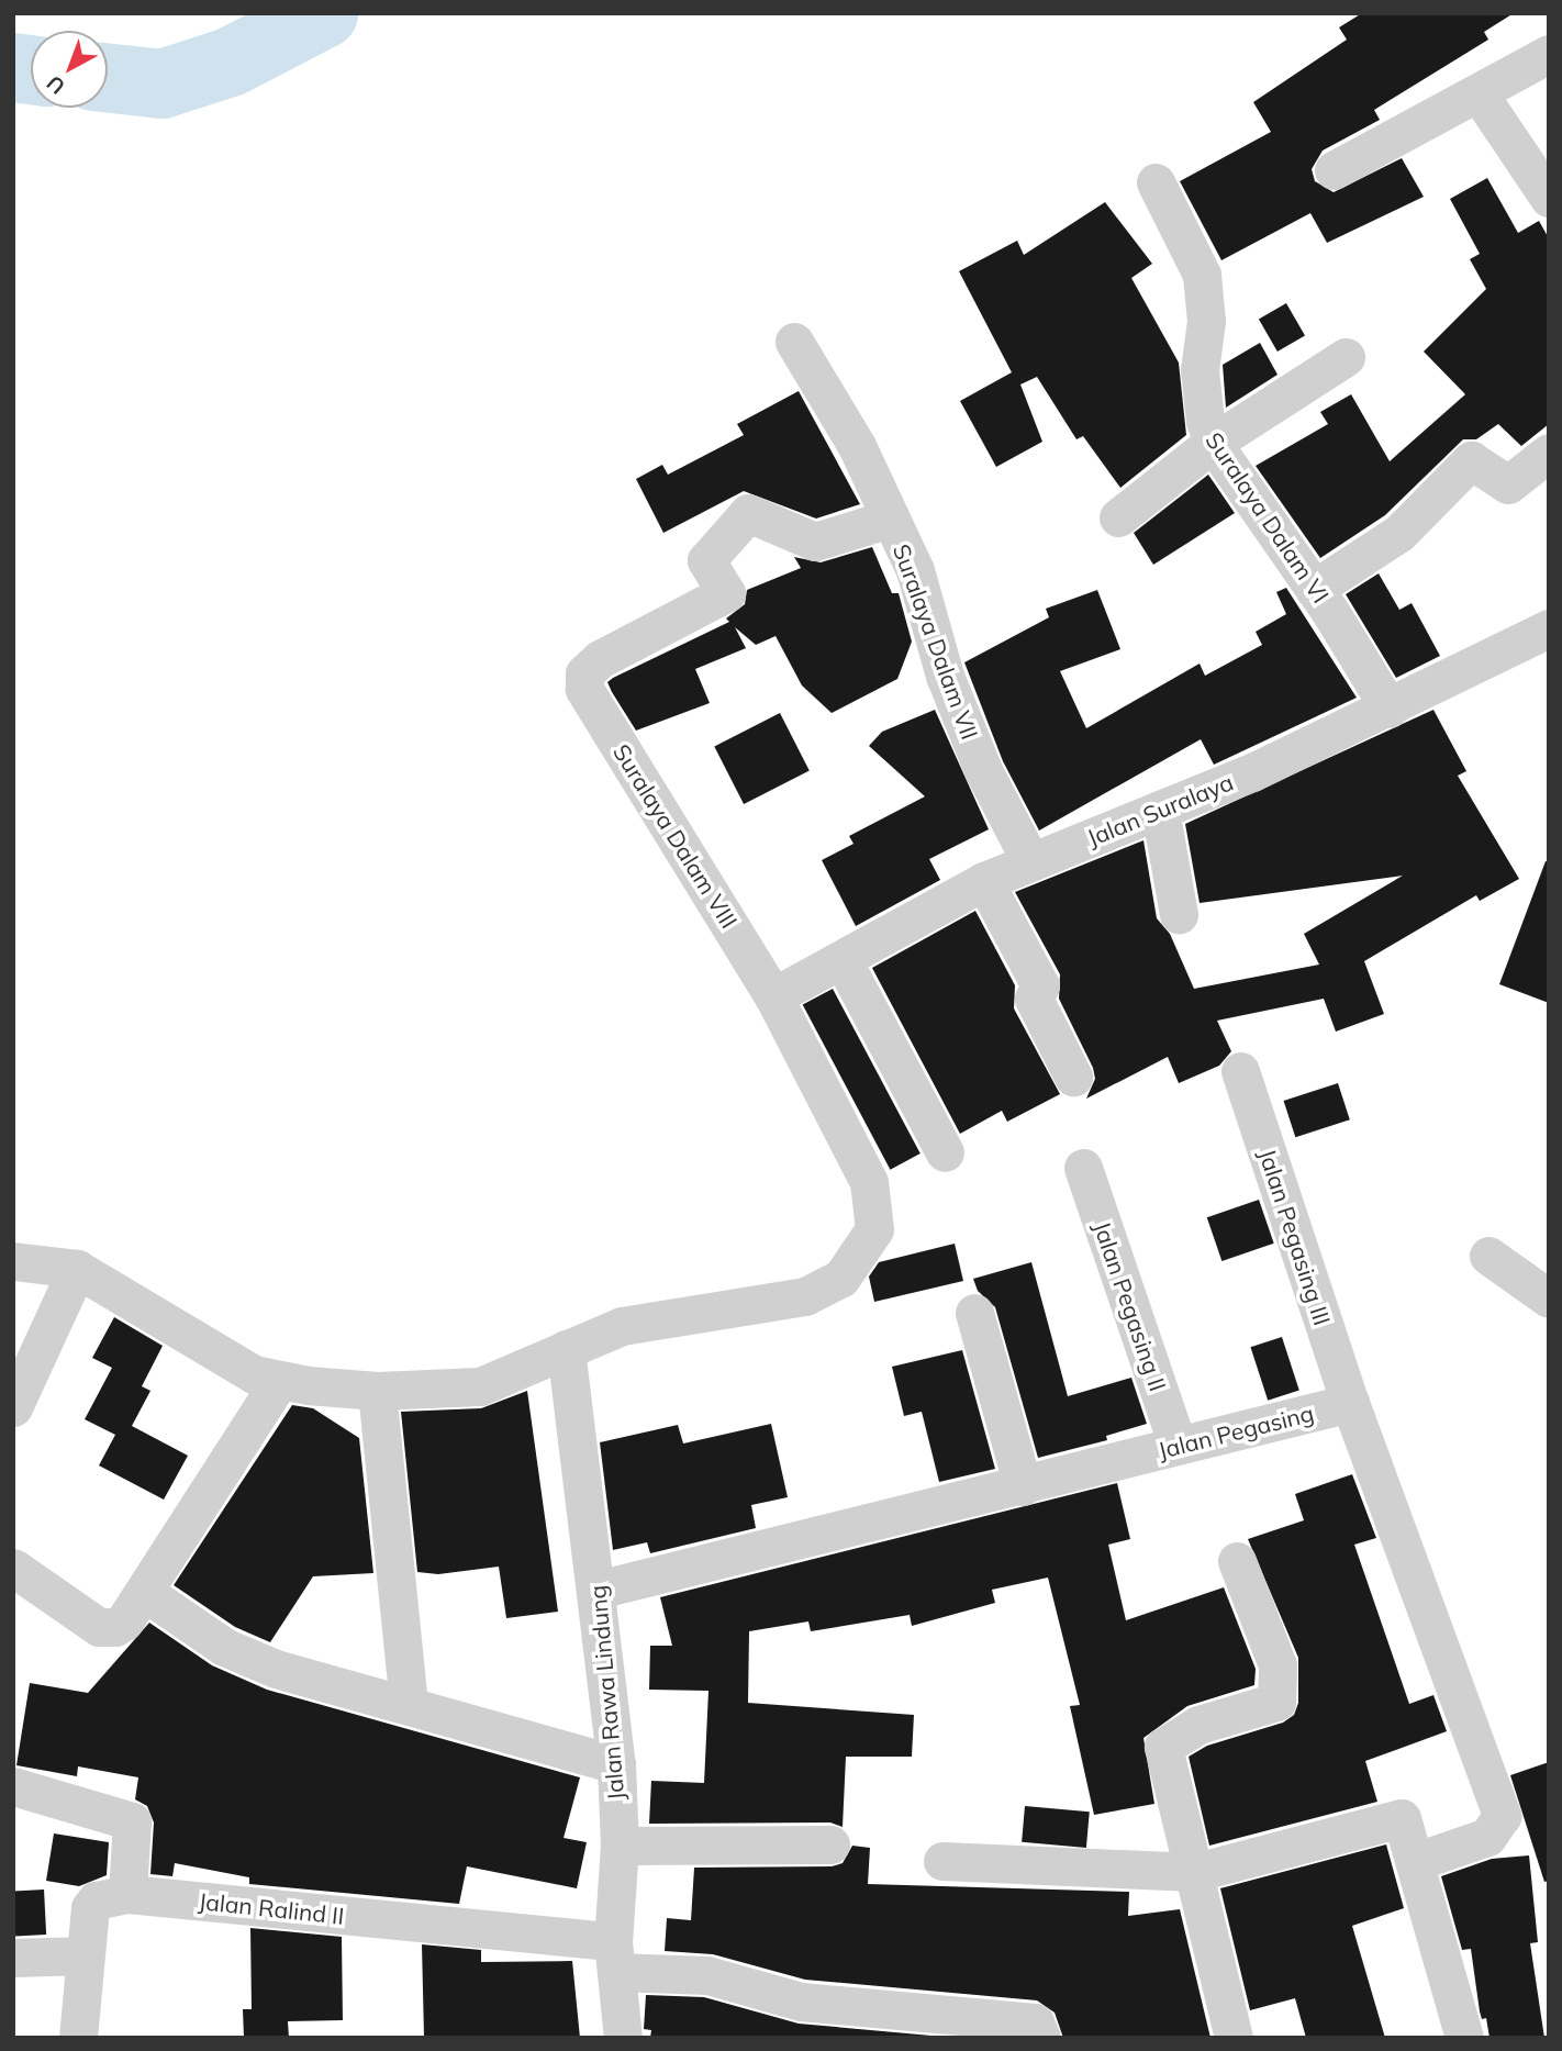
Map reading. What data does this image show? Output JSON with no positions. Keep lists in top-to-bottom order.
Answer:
{
  "streets": {
    "street": [
      "Suralaya Dalam VI",
      "Suralaya Dalam VII",
      "Jalan Suralaya",
      "Suralaya Dalam VIII",
      "Jalan Pegasing III",
      "Jalan Pegasing II",
      "Jalan Pegasing",
      "Jalan Rawa Lindung",
      "Jalan Ralind II"
    ]
  },
  "crossings": [
    ["Suralaya Dalam VI", "Jalan Suralaya"],
    ["Suralaya Dalam VII", "Jalan Suralaya"],
    ["Suralaya Dalam VII", "Suralaya Dalam VIII"],
    ["Jalan Suralaya", "Suralaya Dalam VIII"],
    ["Suralaya Dalam VIII", "Jalan Rawa Lindung"],
    ["Jalan Pegasing III", "Jalan Pegasing"],
    ["Jalan Pegasing II", "Jalan Pegasing"],
    ["Jalan Pegasing", "Jalan Rawa Lindung"],
    ["Jalan Rawa Lindung", "Jalan Ralind II"]
  ],
  "north": "bottom left"
}
